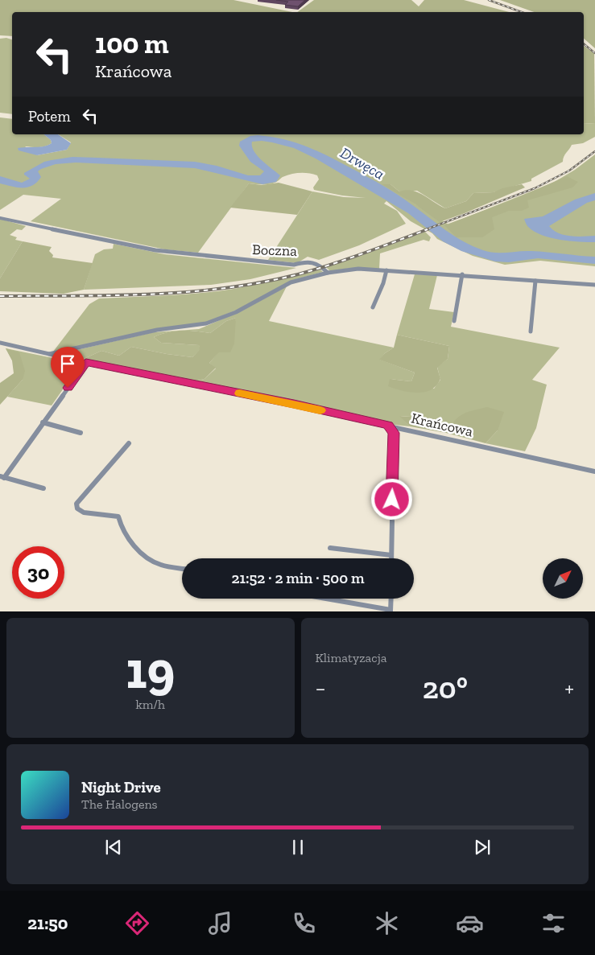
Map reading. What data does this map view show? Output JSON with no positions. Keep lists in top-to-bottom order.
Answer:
{
  "streets": {
    "street": ["Boczna", "Krańcowa"]
  },
  "water": ["Drwęca"],
  "north": "top right",
  "page": {
    "turn": ["100 m", "Krańcowa"],
    "then": "Potem",
    "limit": "30",
    "trip": "21:52 · 2 min · 500 m",
    "tile": [
      ["19", "km/h"],
      "Klimatyzacja"
    ],
    "heat": ["−", "20°", "+"],
    "song": ["Night Drive", "The Halogens"],
    "tabs": "21:50"
  }
}
